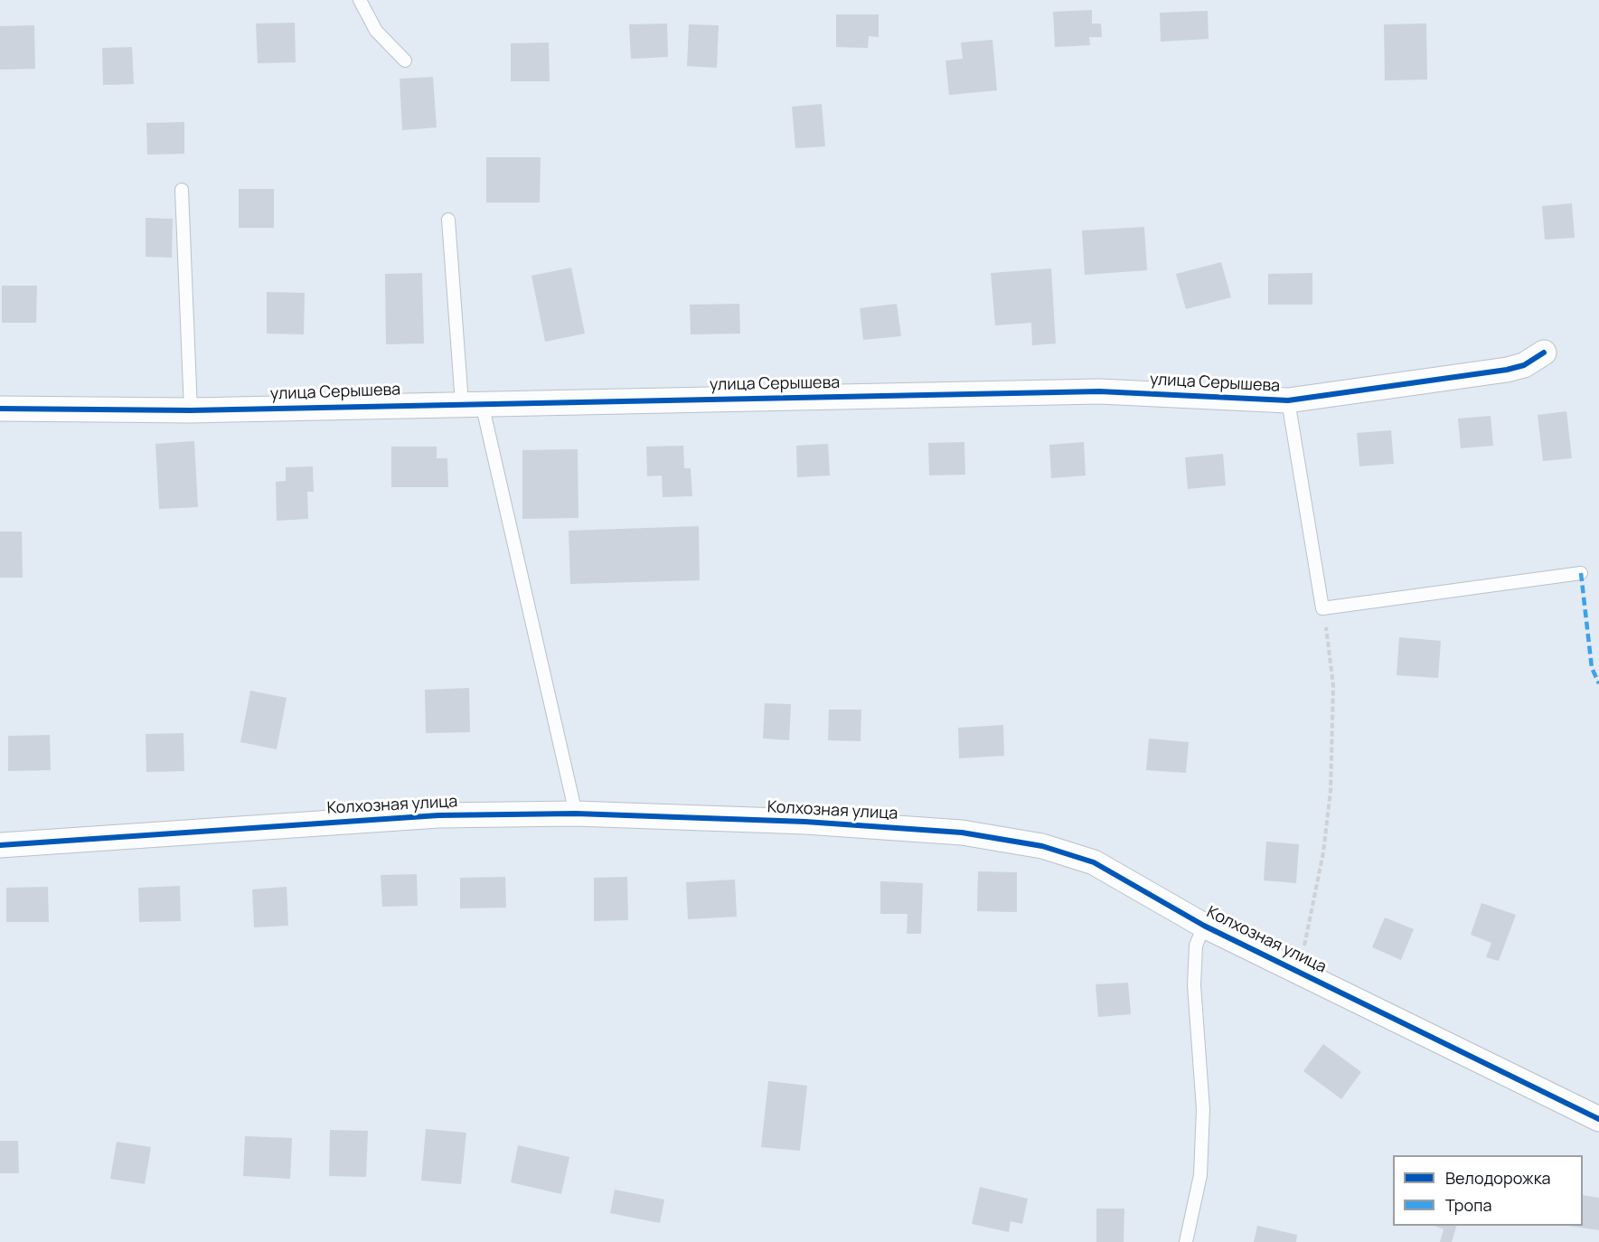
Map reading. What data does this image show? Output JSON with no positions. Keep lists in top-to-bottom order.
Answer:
{
  "streets": {
    "street": ["улица Серышева", "Колхозная улица"]
  },
  "legend": ["Велодорожка", "Тропа"]
}
